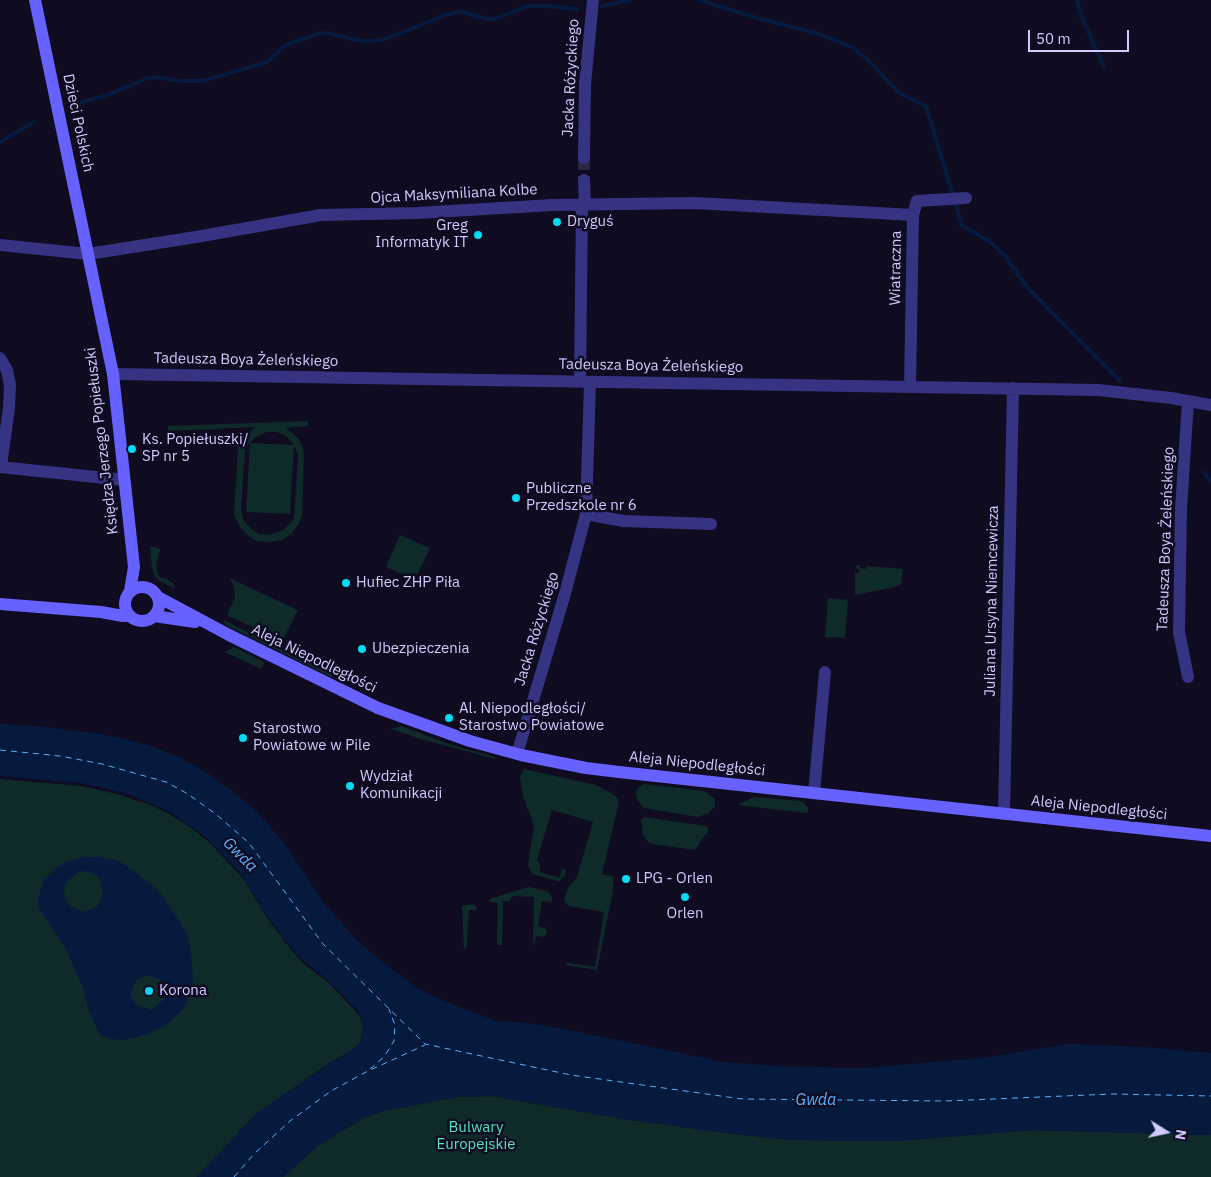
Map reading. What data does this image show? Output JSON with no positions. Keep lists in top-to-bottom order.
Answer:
{
  "streets": {
    "street": [
      "Jacka Różyckiego",
      "Dzieci Polskich",
      "Ojca Maksymiliana Kolbe",
      "Wiatraczna",
      "Tadeusza Boya Żeleńskiego",
      "Księdza Jerzego Popiełuszki",
      "Juliana Ursyna Niemcewicza",
      "Aleja Niepodległości"
    ]
  },
  "crossings": [
    ["Jacka Różyckiego", "Ojca Maksymiliana Kolbe"],
    ["Jacka Różyckiego", "Tadeusza Boya Żeleńskiego"],
    ["Jacka Różyckiego", "Aleja Niepodległości"],
    ["Dzieci Polskich", "Ojca Maksymiliana Kolbe"],
    ["Dzieci Polskich", "Księdza Jerzego Popiełuszki"],
    ["Ojca Maksymiliana Kolbe", "Wiatraczna"],
    ["Ojca Maksymiliana Kolbe", "Księdza Jerzego Popiełuszki"],
    ["Wiatraczna", "Tadeusza Boya Żeleńskiego"],
    ["Tadeusza Boya Żeleńskiego", "Księdza Jerzego Popiełuszki"],
    ["Tadeusza Boya Żeleńskiego", "Juliana Ursyna Niemcewicza"],
    ["Księdza Jerzego Popiełuszki", "Aleja Niepodległości"],
    ["Juliana Ursyna Niemcewicza", "Aleja Niepodległości"]
  ],
  "water": ["Gwda"],
  "parks": ["Bulwary Europejskie"],
  "places": [
    "Dryguś",
    "Greg Informatyk IT",
    "Ks. Popiełuszki/ SP nr 5",
    "Publiczne Przedszkole nr 6",
    "Hufiec ZHP Piła",
    "Ubezpieczenia",
    "Al. Niepodległości/ Starostwo Powiatowe",
    "Starostwo Powiatowe w Pile",
    "Wydział Komunikacji",
    "LPG - Orlen",
    "Orlen",
    "Korona"
  ],
  "scale_bar": "50 m",
  "north": "right"
}
